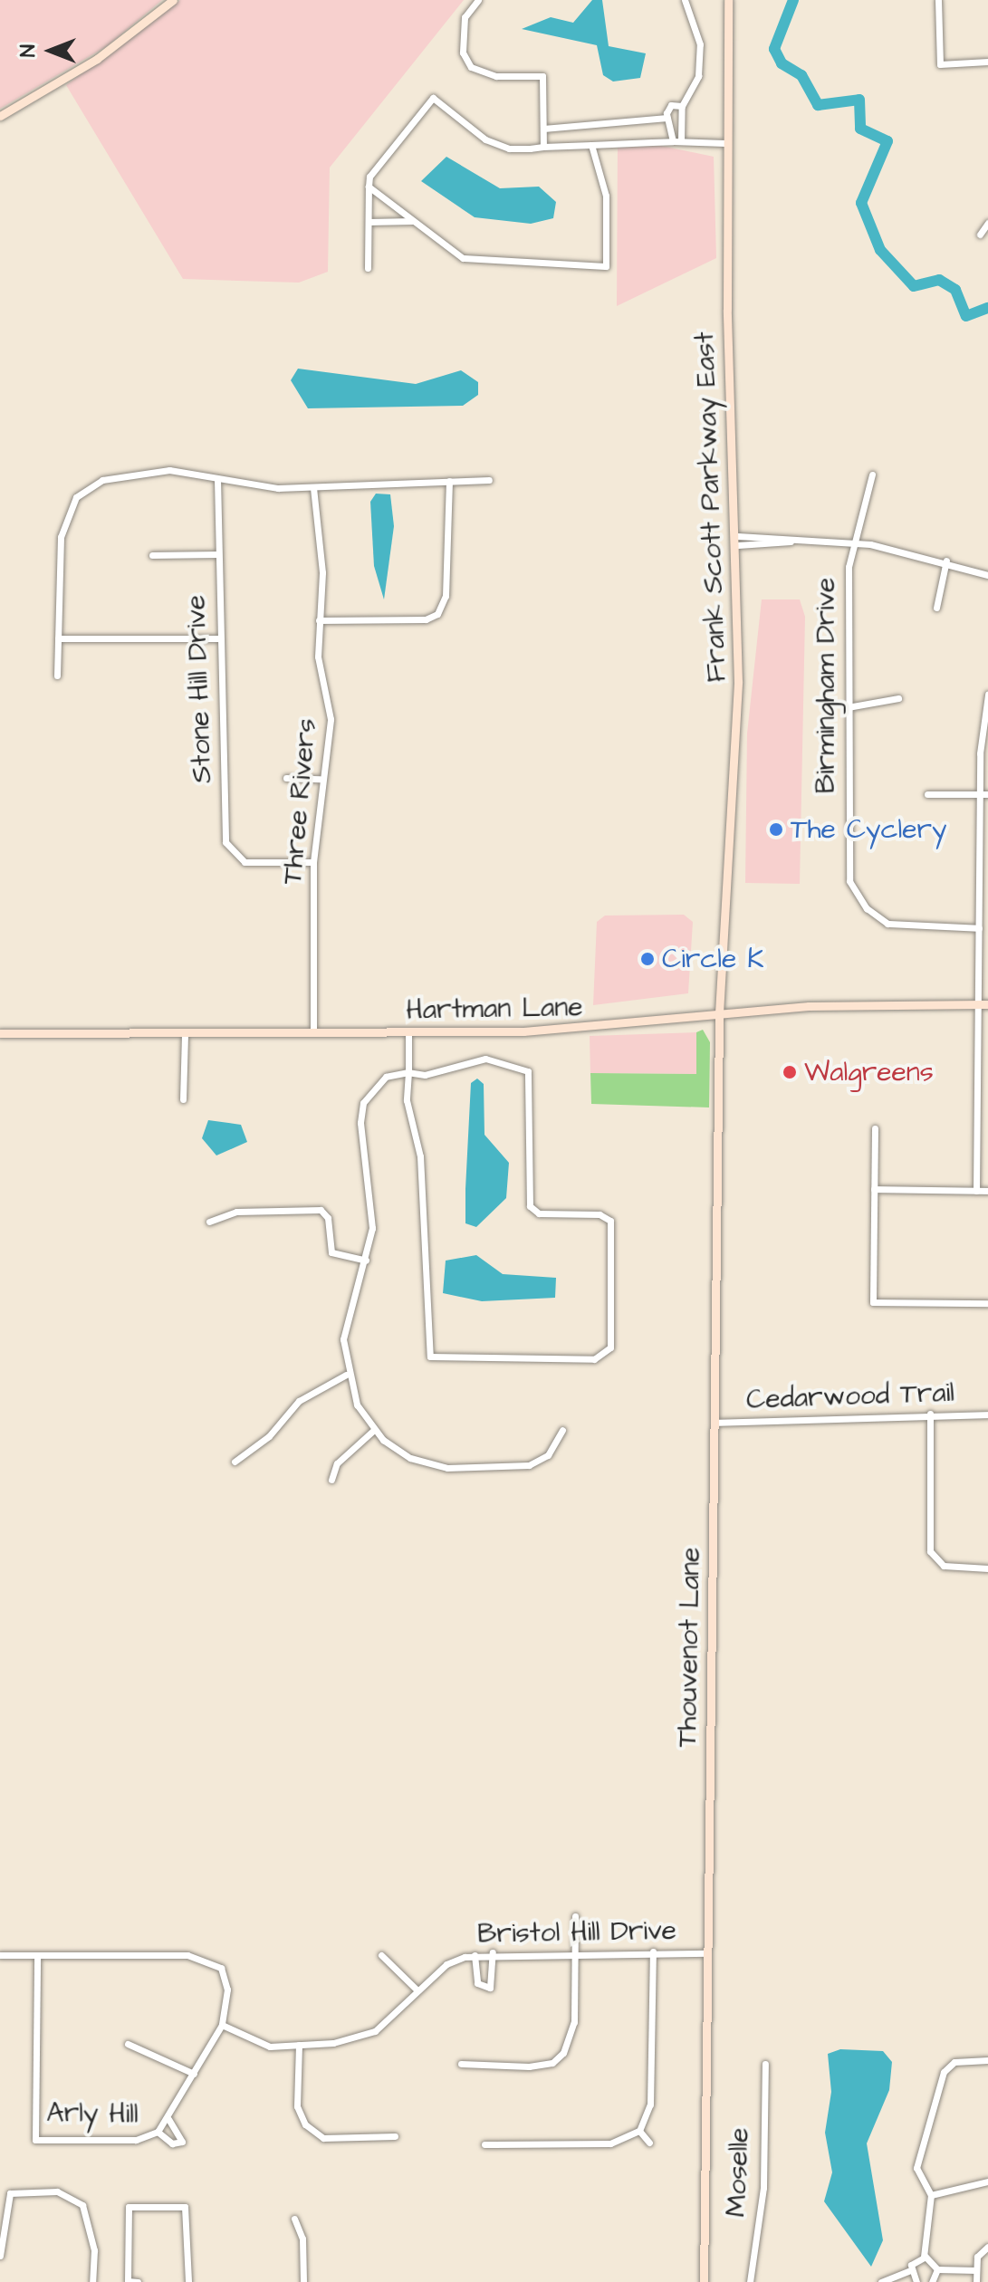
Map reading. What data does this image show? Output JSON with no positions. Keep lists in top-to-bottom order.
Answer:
{
  "streets": {
    "main road": ["Frank Scott Parkway East", "Hartman Lane", "Thouvenot Lane"],
    "street": [
      "Birmingham Drive",
      "Stone Hill Drive",
      "Three Rivers",
      "Cedarwood Trail",
      "Bristol Hill Drive",
      "Arly Hill",
      "Moselle"
    ]
  },
  "crossings": [
    ["Frank Scott Parkway East", "Hartman Lane"],
    ["Frank Scott Parkway East", "Thouvenot Lane"],
    ["Stone Hill Drive", "Three Rivers"],
    ["Three Rivers", "Hartman Lane"],
    ["Hartman Lane", "Thouvenot Lane"],
    ["Cedarwood Trail", "Thouvenot Lane"],
    ["Thouvenot Lane", "Bristol Hill Drive"],
    ["Bristol Hill Drive", "Arly Hill"]
  ],
  "places": ["The Cyclery", "Circle K", "Walgreens"],
  "north": "left"
}
